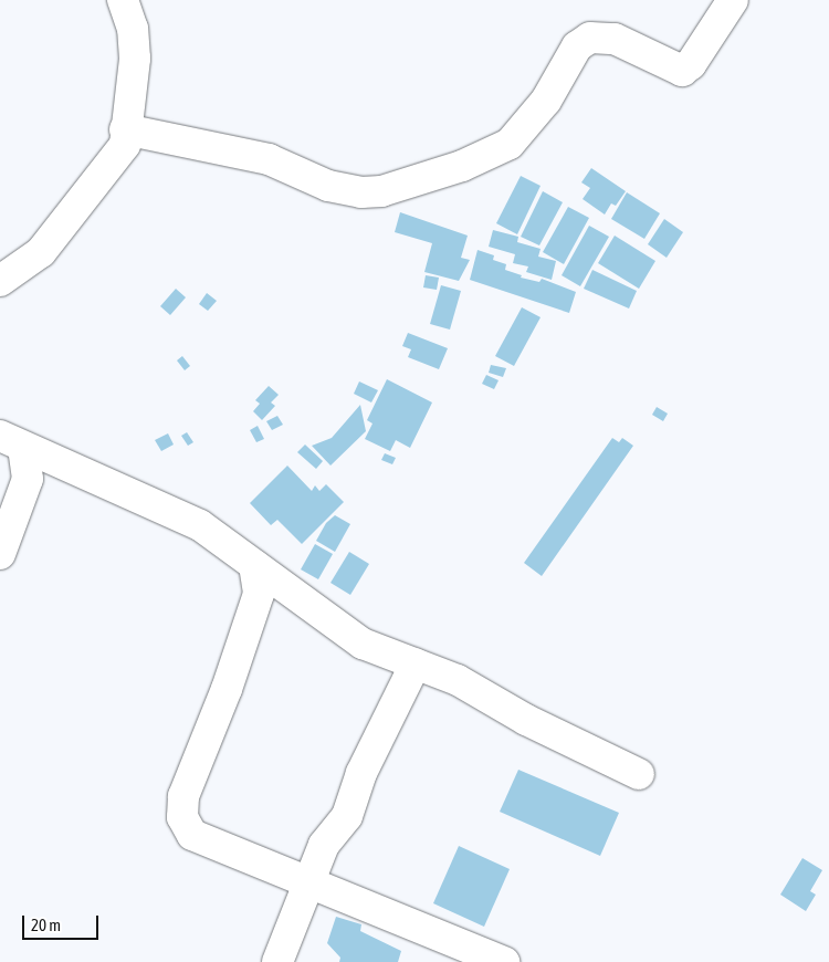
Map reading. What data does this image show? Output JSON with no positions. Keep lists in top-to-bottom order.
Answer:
{
  "scale_bar": "20 m"
}
